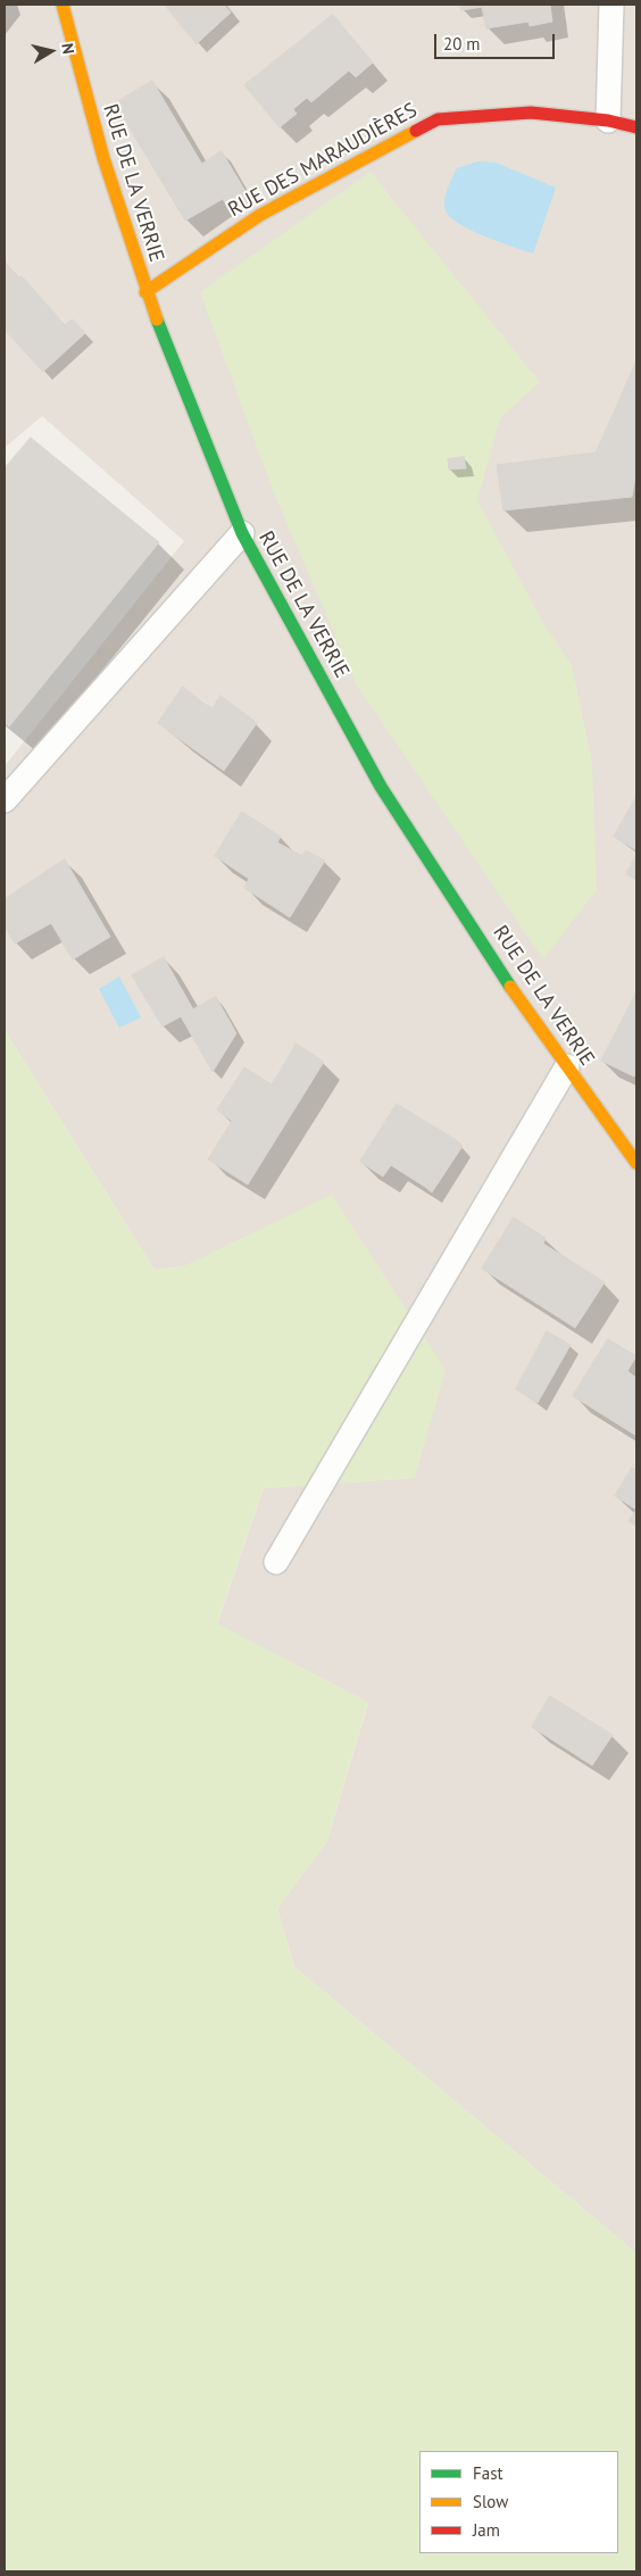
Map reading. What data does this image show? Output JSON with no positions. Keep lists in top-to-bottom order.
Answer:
{
  "streets": {
    "street": ["RUE DES MARAUDIÈRES", "RUE DE LA VERRIE"]
  },
  "crossings": [
    ["RUE DES MARAUDIÈRES", "RUE DE LA VERRIE"]
  ],
  "legend": ["Fast", "Slow", "Jam"],
  "scale_bar": "20 m",
  "north": "right"
}
